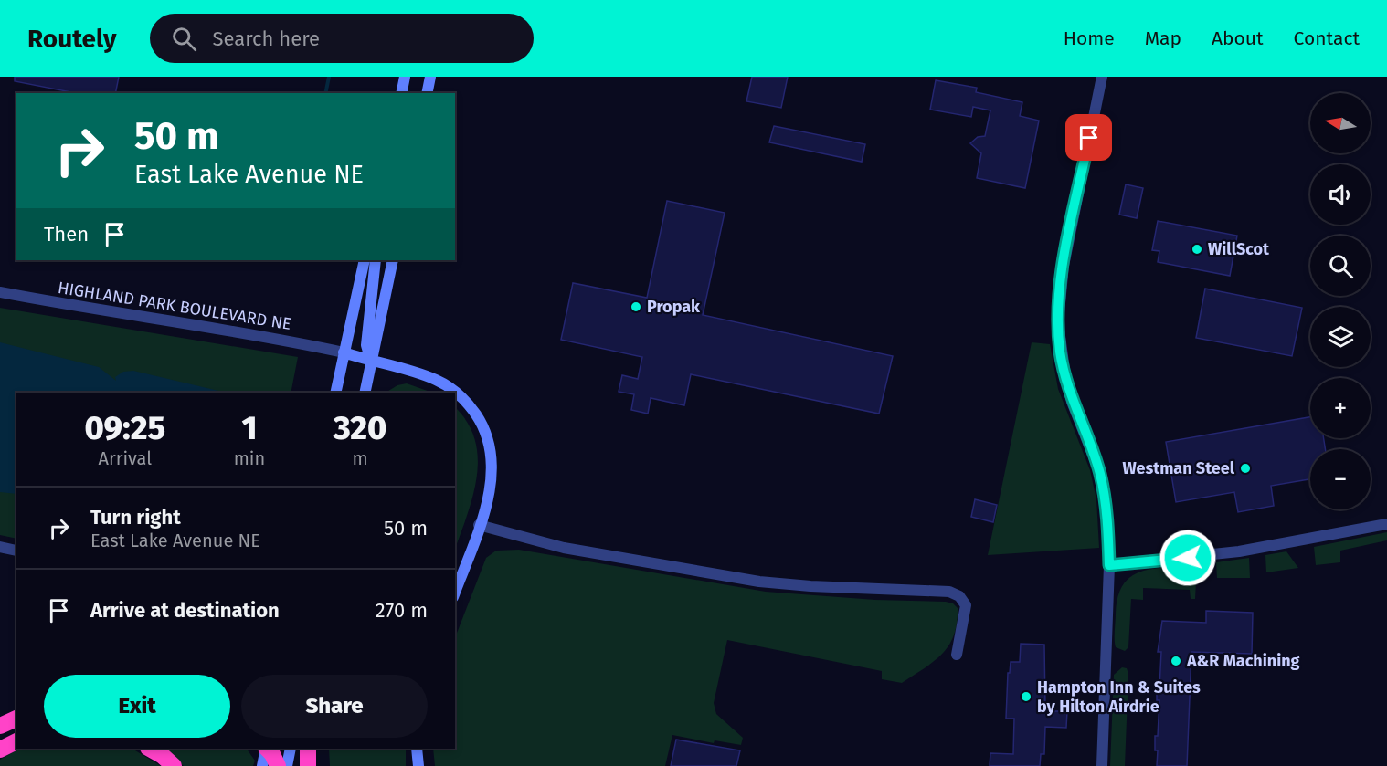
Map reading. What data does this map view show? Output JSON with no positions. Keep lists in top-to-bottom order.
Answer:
{
  "streets": {
    "street": ["HIGHLAND PARK BOULEVARD NE"]
  },
  "places": [
    "WillScot",
    "Propak",
    "Westman Steel",
    "A&R Machining",
    "Hampton Inn & Suites by Hilton Airdrie"
  ],
  "north": "left",
  "page": {
    "header": "Routely",
    "search": "Search here",
    "nav": [
      "Home",
      "Map",
      "About",
      "Contact"
    ],
    "map_buttons": ["+", "−"],
    "turn": ["50 m", "East Lake Avenue NE"],
    "then": "Then",
    "eta": [
      "09:25",
      "Arrival",
      "1",
      "min",
      "320",
      "m"
    ],
    "list": [
      {
        "name": "Turn right",
        "note": "East Lake Avenue NE",
        "value": "50 m"
      },
      {
        "name": "Arrive at destination",
        "value": "270 m"
      }
    ],
    "buttons": ["Exit", "Share"]
  }
}
